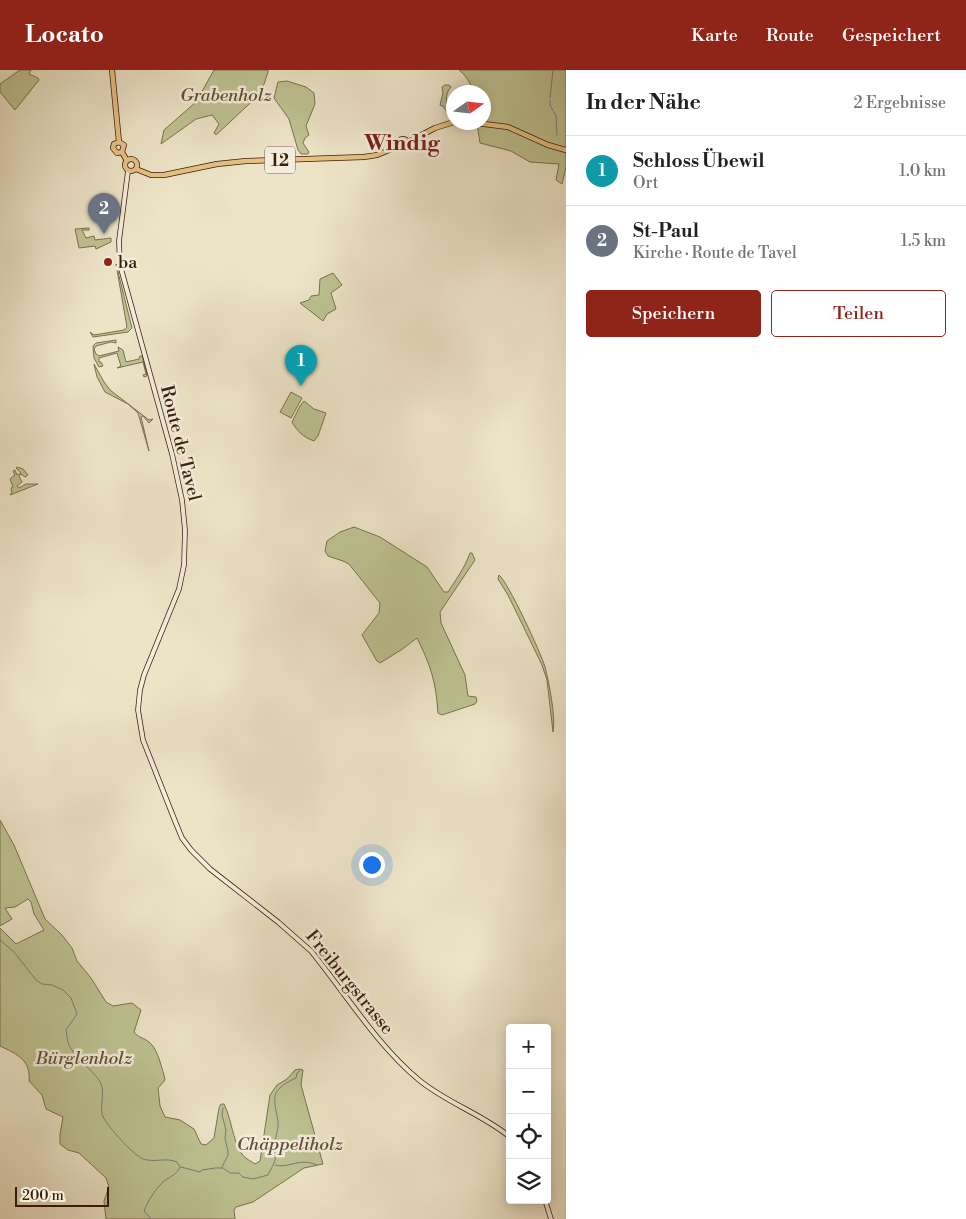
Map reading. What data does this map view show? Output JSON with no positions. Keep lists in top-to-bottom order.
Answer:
{
  "streets": {
    "main road": ["12", "Route de Tavel", "Freiburgstrasse"]
  },
  "crossings": [
    ["12", "Route de Tavel"],
    ["Route de Tavel", "Freiburgstrasse"]
  ],
  "districts": ["Windig"],
  "parks": ["Grabenholz", "Bürglenholz", "Chäppeliholz"],
  "places": ["ba"],
  "scale_bar": "200 m",
  "north": "right",
  "page": {
    "header": "Locato",
    "nav": ["Karte", "Route", "Gespeichert"],
    "heading": ["In der Nähe", "2 Ergebnisse"],
    "list": [
      {
        "mark": "1",
        "name": "Schloss Übewil",
        "note": "Ort",
        "value": "1.0 km"
      },
      {
        "mark": "2",
        "name": "St-Paul",
        "note": "Kirche · Route de Tavel",
        "value": "1.5 km"
      }
    ],
    "pins": ["2", "1"],
    "buttons": ["Speichern", "Teilen"],
    "map_buttons": ["+", "−"],
    "scale": "200 m"
  }
}
